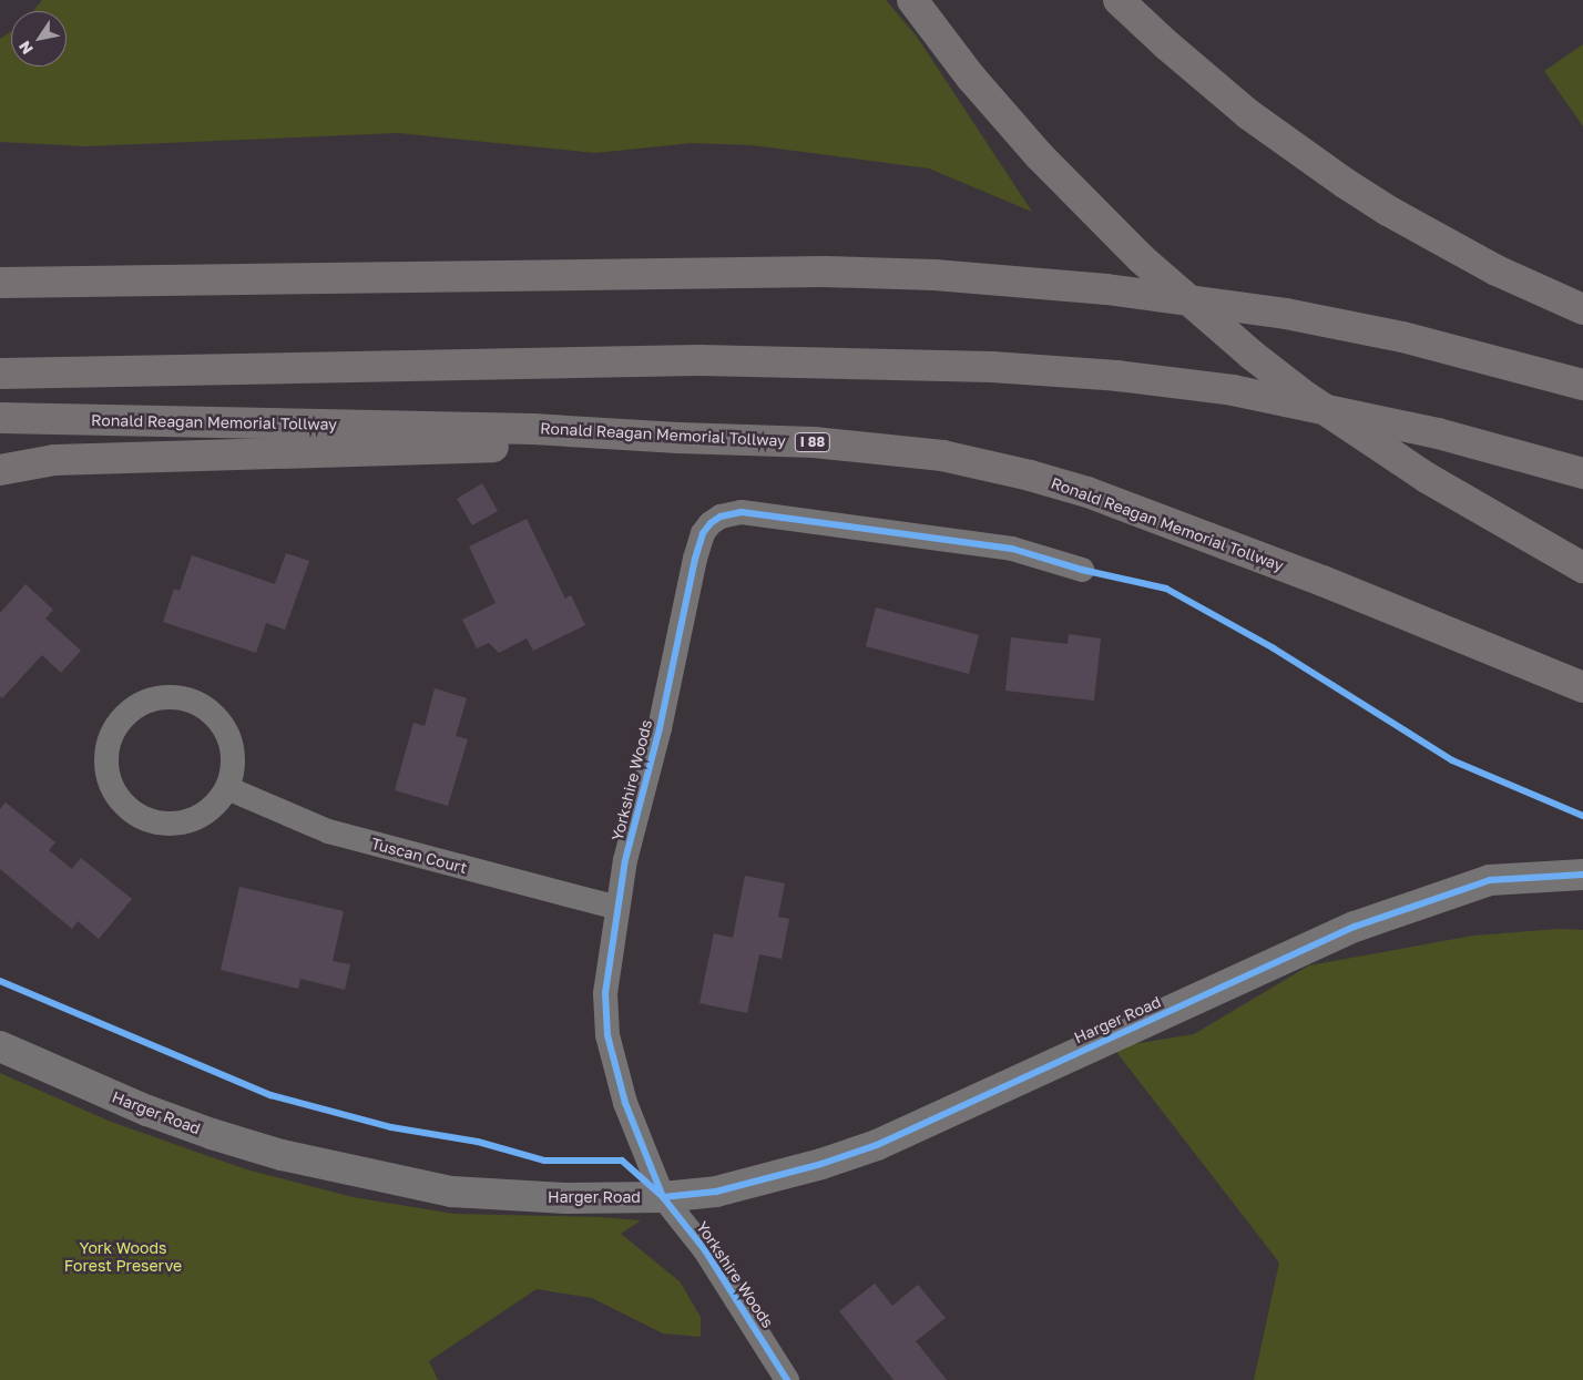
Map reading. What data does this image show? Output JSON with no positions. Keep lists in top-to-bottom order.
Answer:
{
  "streets": {
    "highway": ["Ronald Reagan Memorial Tollway", "I 88"],
    "street": ["Yorkshire Woods", "Tuscan Court", "Harger Road"]
  },
  "crossings": [
    ["Yorkshire Woods", "Tuscan Court"],
    ["Yorkshire Woods", "Harger Road"]
  ],
  "parks": ["York Woods Forest Preserve"],
  "north": "bottom left"
}
